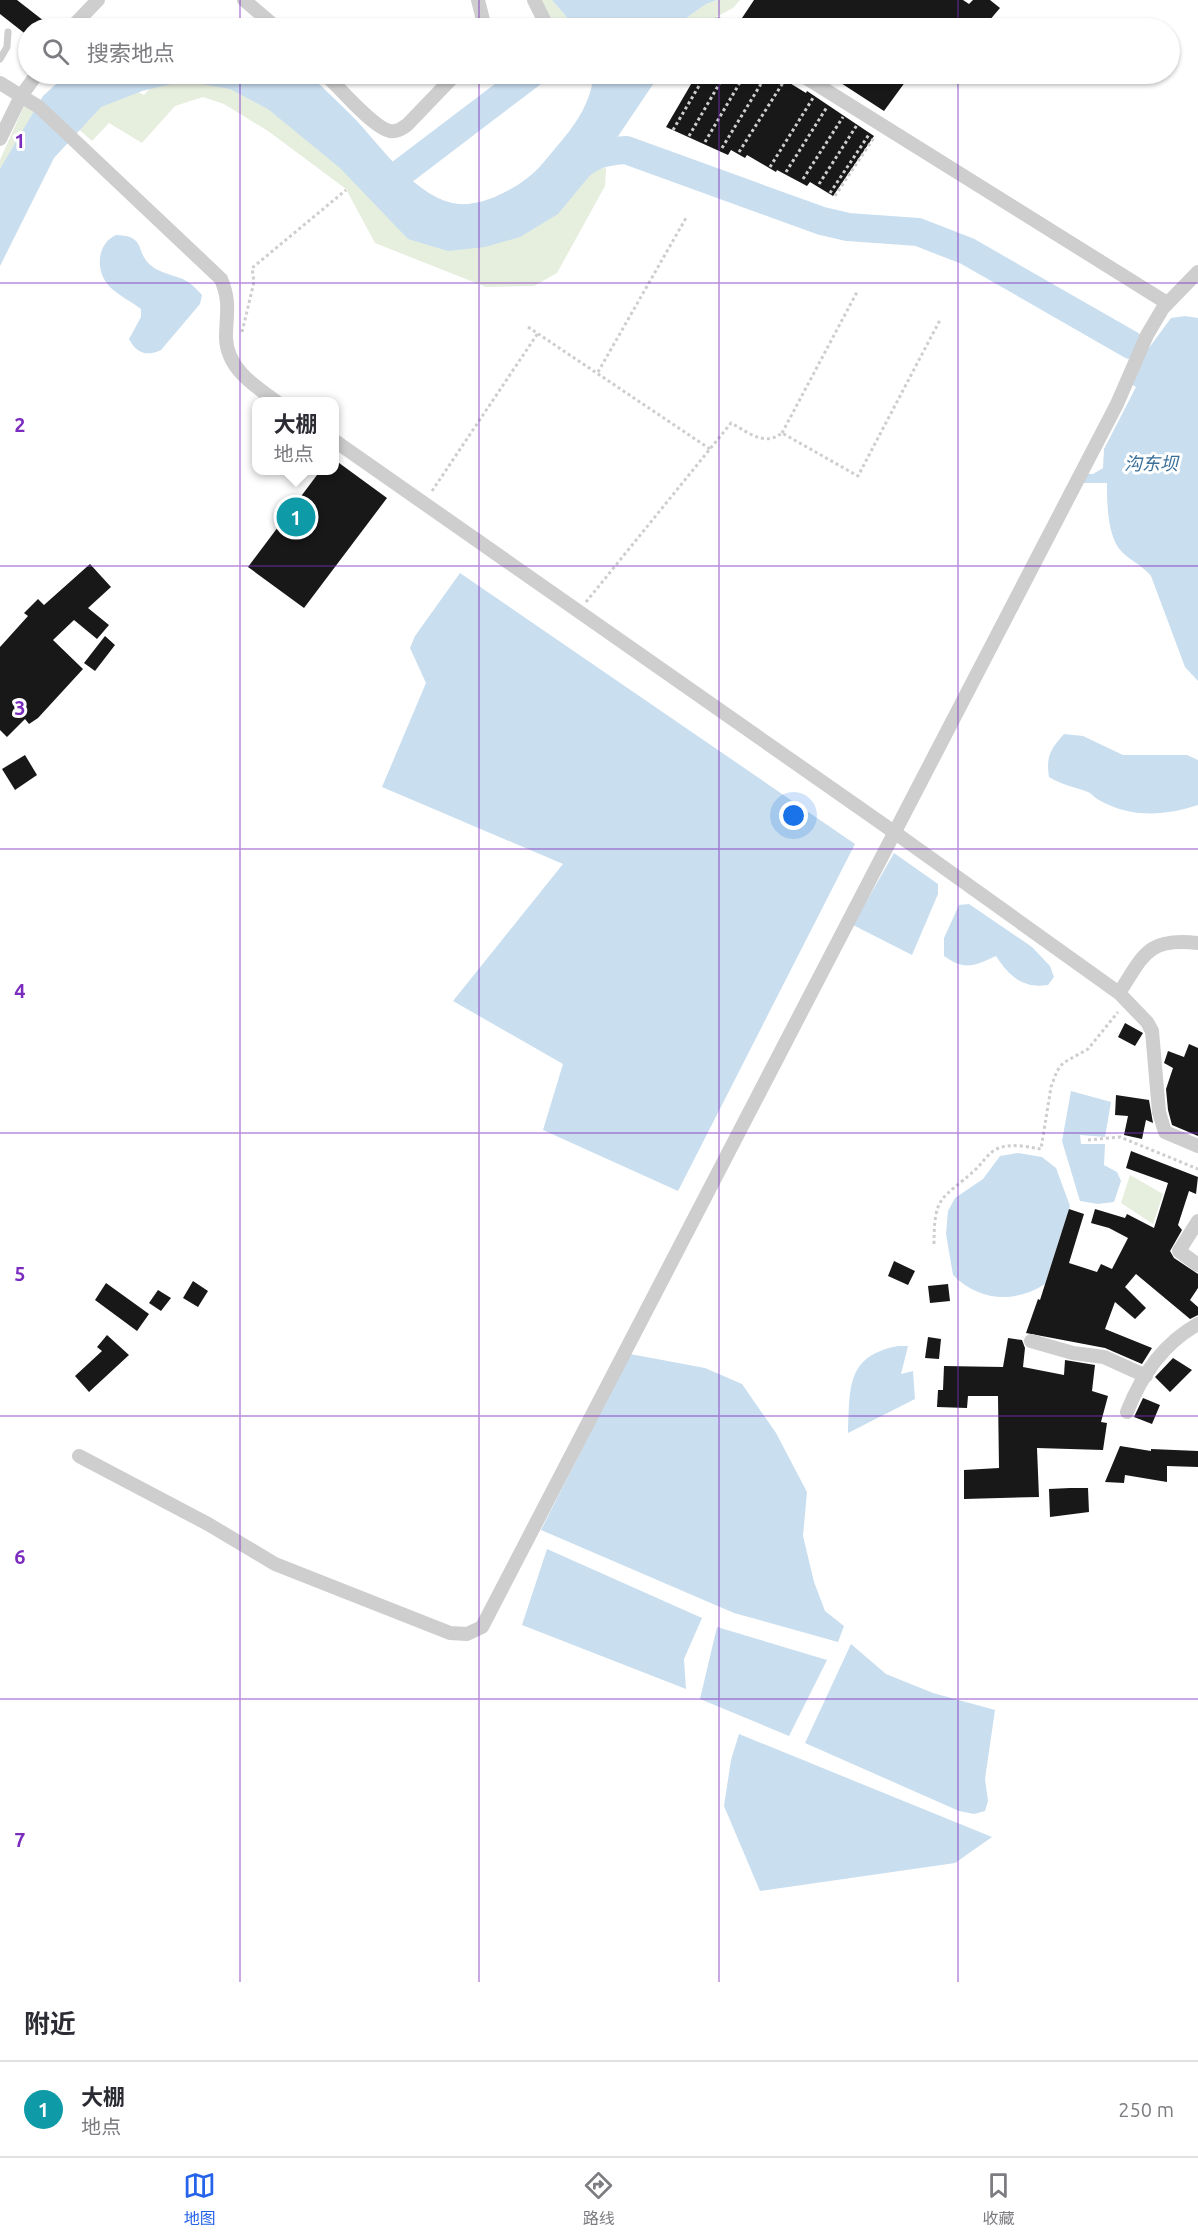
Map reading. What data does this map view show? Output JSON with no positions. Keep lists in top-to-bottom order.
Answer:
{
  "water": ["沟东坝"],
  "page": {
    "search": "搜索地点",
    "popup": ["大棚", "地点"],
    "pins": "1",
    "heading": "附近",
    "list": [
      {
        "mark": "1",
        "name": "大棚",
        "note": "地点",
        "value": "250 m"
      }
    ],
    "nav": ["地图", "路线", "收藏"]
  },
  "grid": {
    "rows": [
      "1",
      "2",
      "3",
      "4",
      "5",
      "6",
      "7"
    ]
  }
}
